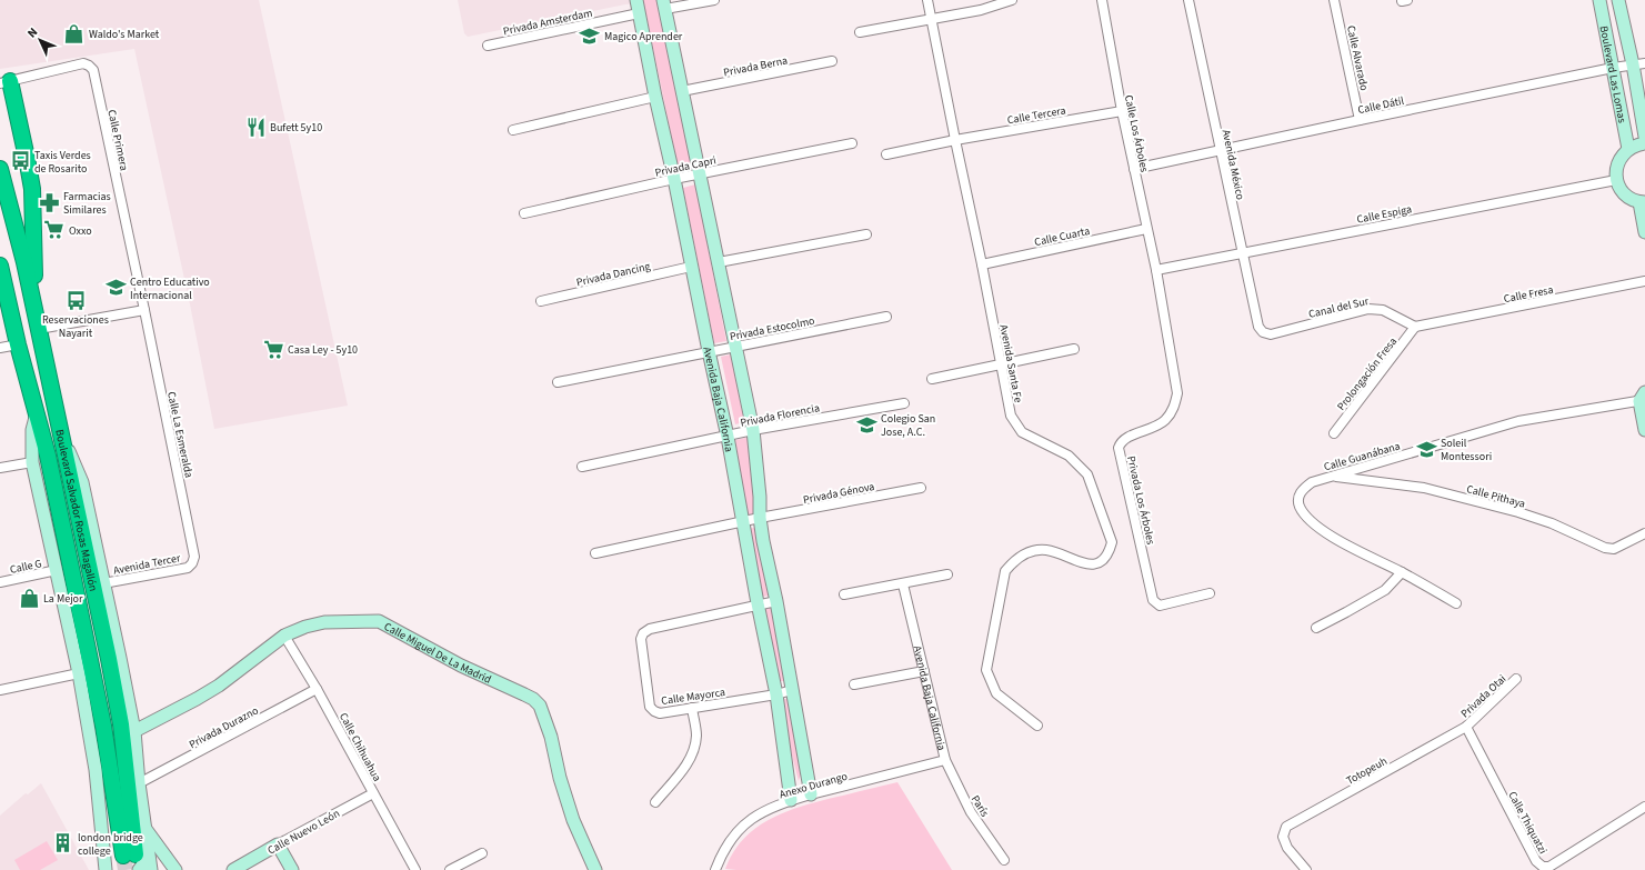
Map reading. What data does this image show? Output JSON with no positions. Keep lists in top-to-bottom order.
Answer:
{
  "streets": {
    "highway": ["Boulevard Salvador Rosas Magallón"],
    "street": [
      "Privada Amsterdam",
      "Calle Alvarado",
      "Privada Berna",
      "Boulevard Las Lomas",
      "Calle Dátil",
      "Calle Tercera",
      "Calle Los Árboles",
      "Calle Primera",
      "Avenida México",
      "Privada Capri",
      "Calle Espiga",
      "Calle Cuarta",
      "Privada Dancing",
      "Calle Fresa",
      "Canal del Sur",
      "Privada Estocolmo",
      "Avenida Santa Fe",
      "Prolongación Fresa",
      "Avenida Baja California",
      "Privada Florencia",
      "Calle La Esmeralda",
      "Calle Guanábana",
      "Privada Génova",
      "Calle Pithaya",
      "Privada Los Árboles",
      "Avenida Tercer",
      "Calle G",
      "Calle Miguel De La Madrid",
      "Calle Mayorca",
      "Privada Otai",
      "Privada Durazno",
      "Calle Chihuahua",
      "Totopeuh",
      "Anexo Durango",
      "París",
      "Calle Thiquatzi",
      "Calle Nuevo León"
    ]
  },
  "crossings": [
    ["Privada Amsterdam", "Avenida Baja California"],
    ["Calle Alvarado", "Calle Dátil"],
    ["Boulevard Las Lomas", "Calle Dátil"],
    ["Calle Dátil", "Calle Los Árboles"],
    ["Calle Dátil", "Avenida México"],
    ["Calle Tercera", "Calle Los Árboles"],
    ["Calle Tercera", "Avenida Santa Fe"],
    ["Calle Los Árboles", "Calle Espiga"],
    ["Calle Los Árboles", "Calle Cuarta"],
    ["Calle Los Árboles", "Privada Los Árboles"],
    ["Calle Primera", "Calle La Esmeralda"],
    ["Avenida México", "Calle Espiga"],
    ["Avenida México", "Canal del Sur"],
    ["Privada Capri", "Avenida Baja California"],
    ["Calle Espiga", "Privada Los Árboles"],
    ["Calle Cuarta", "Avenida Santa Fe"],
    ["Privada Dancing", "Avenida Baja California"],
    ["Calle Fresa", "Canal del Sur"],
    ["Calle Fresa", "Prolongación Fresa"],
    ["Canal del Sur", "Prolongación Fresa"],
    ["Privada Estocolmo", "Avenida Baja California"],
    ["Avenida Baja California", "Privada Florencia"],
    ["Avenida Baja California", "Privada Génova"],
    ["Avenida Baja California", "Calle Mayorca"],
    ["Avenida Baja California", "Anexo Durango"],
    ["Avenida Baja California", "París"],
    ["Calle La Esmeralda", "Avenida Tercer"],
    ["Calle Guanábana", "Calle Pithaya"],
    ["Calle Miguel De La Madrid", "Calle Chihuahua"],
    ["Privada Otai", "Totopeuh"],
    ["Privada Otai", "Calle Thiquatzi"],
    ["Privada Durazno", "Calle Chihuahua"],
    ["Calle Chihuahua", "Calle Nuevo León"],
    ["Totopeuh", "Calle Thiquatzi"],
    ["Anexo Durango", "París"]
  ],
  "places": {
    "shop": ["Waldo's Market", "La Mejor"],
    "school or university": [
      "Magico Aprender",
      "Centro Educativo Internacional",
      "Colegio San Jose, A.C.",
      "Soleil Montessori"
    ],
    "restaurant": ["Bufett 5y10"],
    "bus stop": ["Taxis Verdes de Rosarito", "Reservaciones Nayarit"],
    "pharmacy": ["Farmacias Similares"],
    "supermarket": ["Oxxo", "Casa Ley - 5y10"],
    "building": ["london bridge college"]
  },
  "north": "top left"
}
